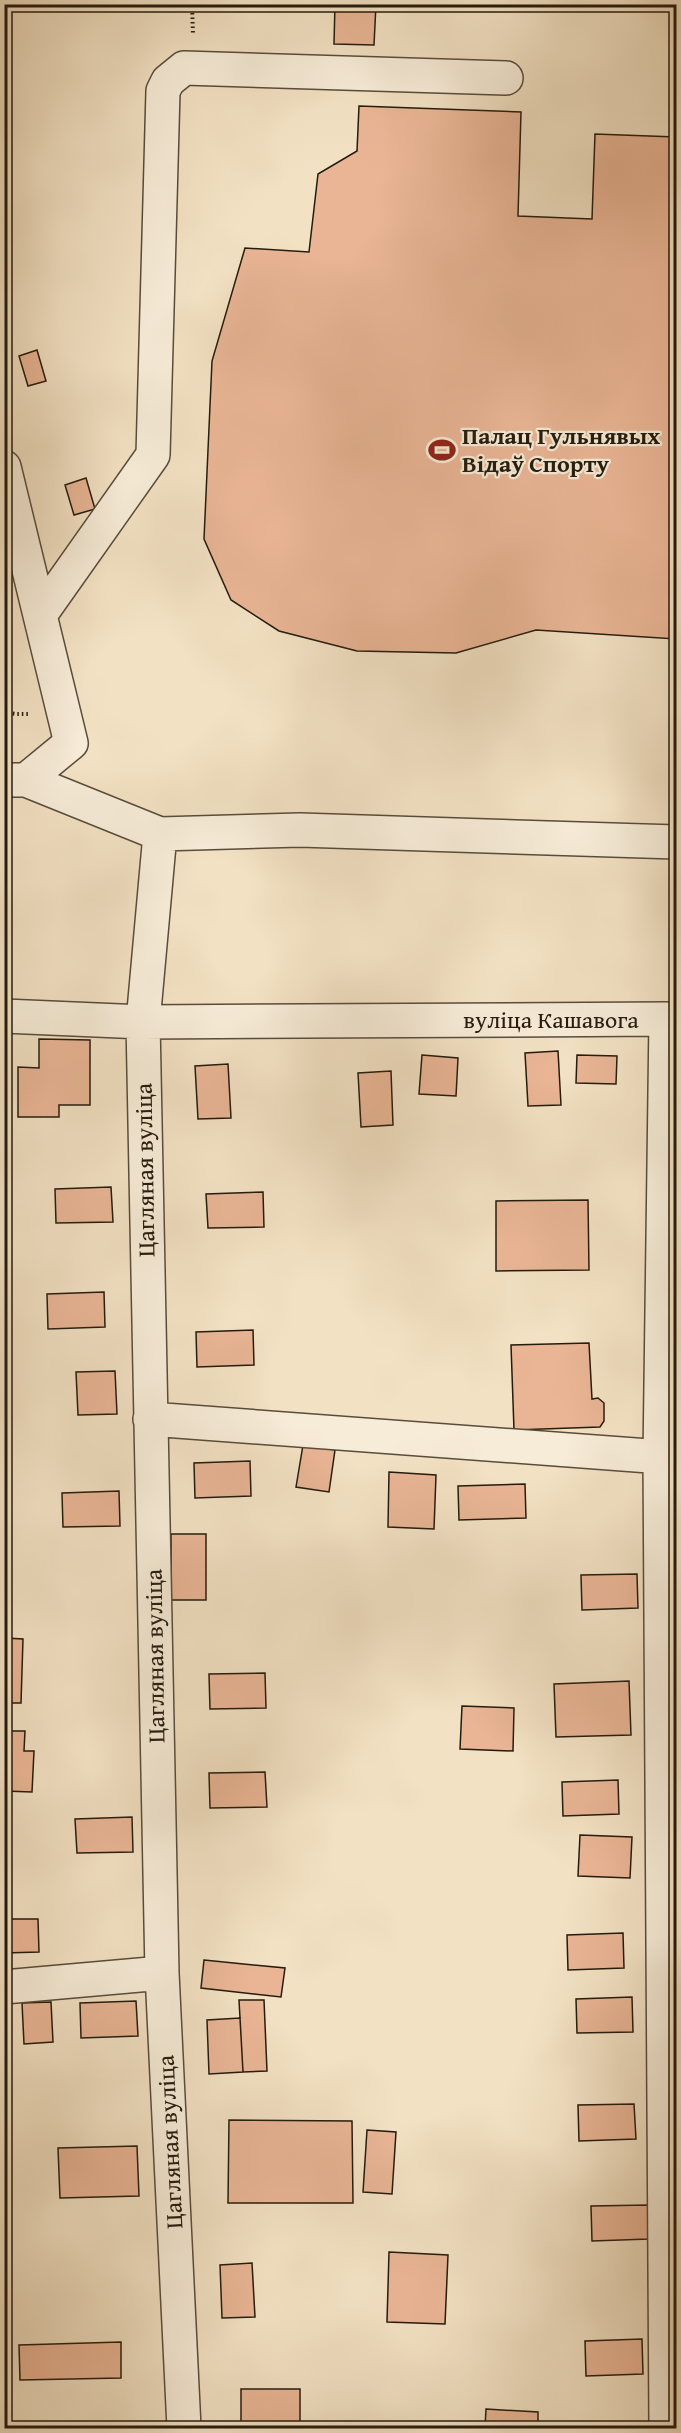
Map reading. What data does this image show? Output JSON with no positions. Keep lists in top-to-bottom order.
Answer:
{
  "streets": {
    "street": ["вуліца Кашавога", "Цагляная вуліца"]
  },
  "crossings": [
    ["вуліца Кашавога", "Цагляная вуліца"]
  ],
  "places": {
    "sports": ["Палац Гульнявых Відаў Спорту"]
  }
}
